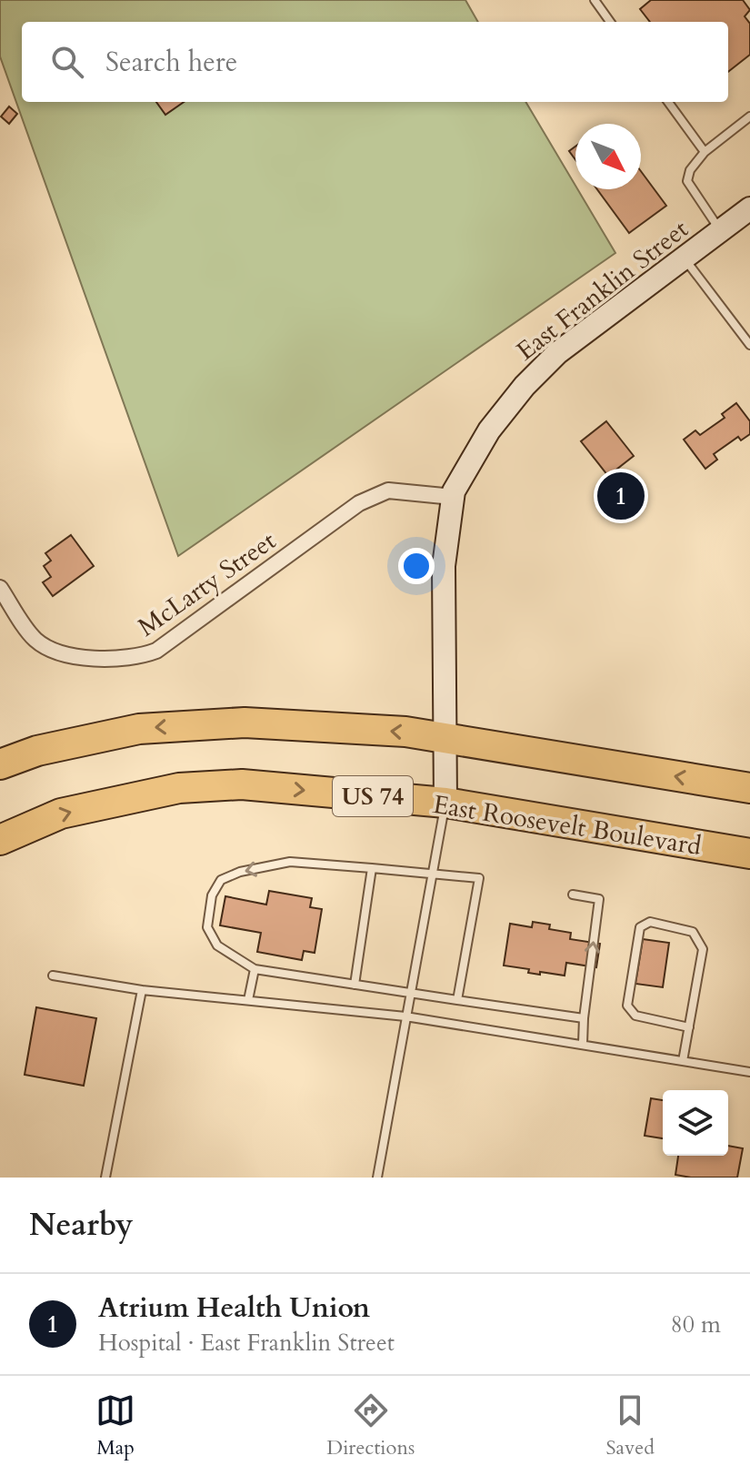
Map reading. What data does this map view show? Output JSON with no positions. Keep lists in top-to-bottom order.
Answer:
{
  "streets": {
    "highway": ["US 74", "East Roosevelt Boulevard"],
    "main road": ["East Franklin Street"],
    "street": ["McLarty Street"]
  },
  "crossings": [
    ["East Franklin Street", "McLarty Street"],
    ["East Franklin Street", "East Roosevelt Boulevard"]
  ],
  "north": "bottom right",
  "page": {
    "search": "Search here",
    "pins": "1",
    "heading": "Nearby",
    "list": [
      {
        "mark": "1",
        "name": "Atrium Health Union",
        "note": "Hospital · East Franklin Street",
        "value": "80 m"
      }
    ],
    "nav": ["Map", "Directions", "Saved"]
  }
}
